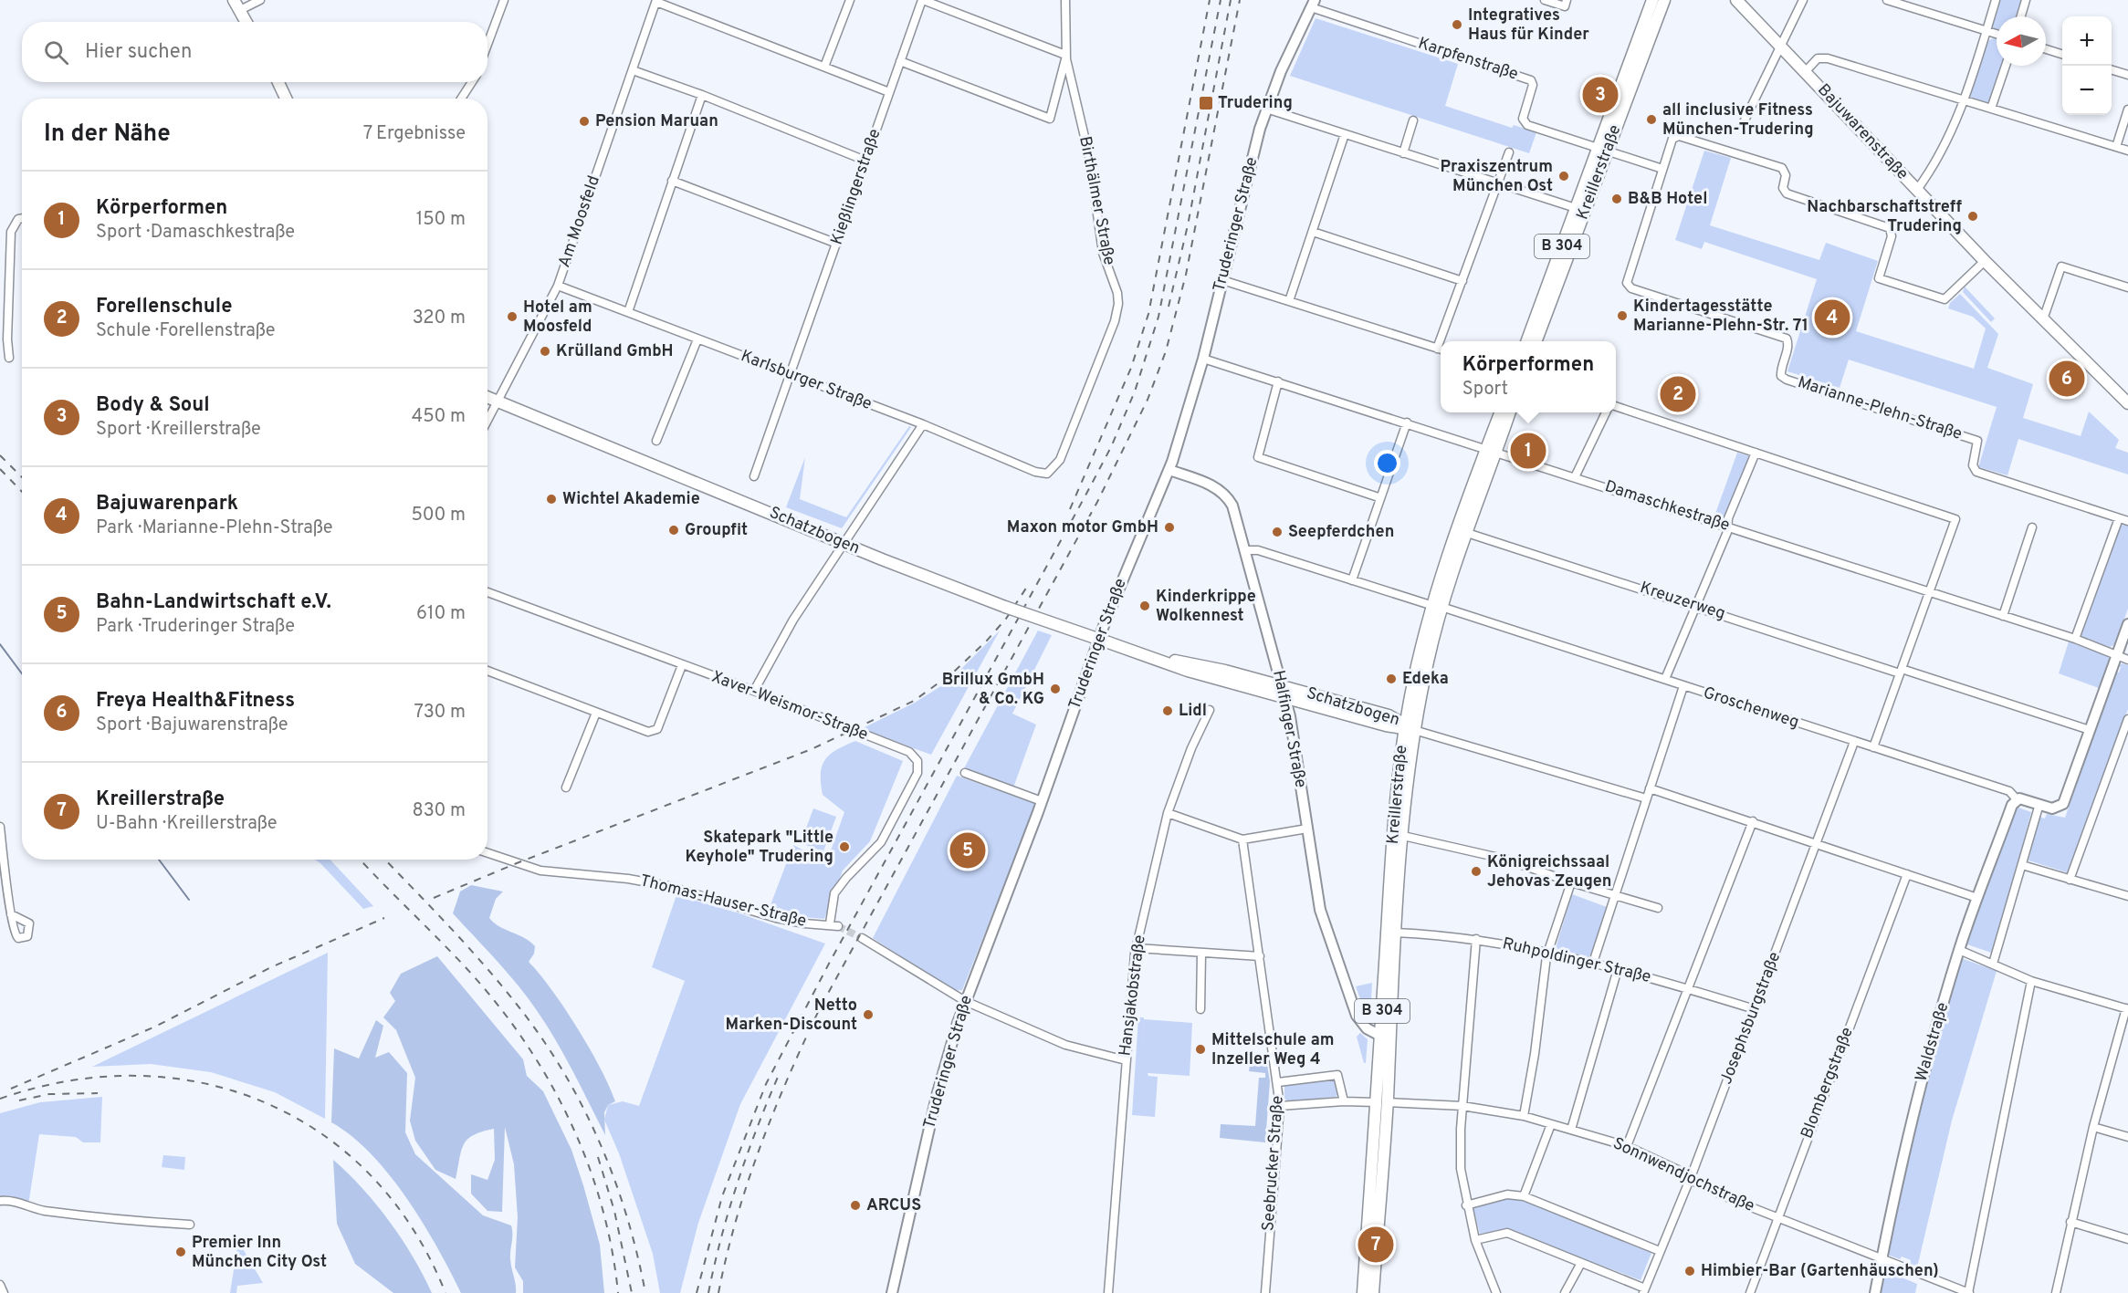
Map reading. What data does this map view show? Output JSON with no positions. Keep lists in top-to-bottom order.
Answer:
{
  "streets": {
    "main road": [
      "Bajuwarenstraße",
      "Kreillerstraße",
      "B 304",
      "Schatzbogen"
    ],
    "street": [
      "Karpfenstraße",
      "Kießlingerstraße",
      "Birthälmer Straße",
      "Am Moosfeld",
      "Truderinger Straße",
      "Karlsburger Straße",
      "Marianne-Plehn-Straße",
      "Damaschkestraße",
      "Kreuzerweg",
      "Xaver-Weismor-Straße",
      "Groschenweg",
      "Halfinger Straße",
      "Thomas-Hauser-Straße",
      "Ruhpoldinger Straße",
      "Hansjakobstraße",
      "Josephsburgstraße",
      "Waldstraße",
      "Blombergstraße",
      "Seebrucker Straße",
      "Sonnwendjochstraße"
    ]
  },
  "crossings": [
    ["Karpfenstraße", "Kreillerstraße"],
    ["Karpfenstraße", "Truderinger Straße"],
    ["Kreillerstraße", "Damaschkestraße"],
    ["Kreillerstraße", "Schatzbogen"],
    ["Kreillerstraße", "Kreuzerweg"],
    ["Kreillerstraße", "Groschenweg"],
    ["Kreillerstraße", "Halfinger Straße"],
    ["Kreillerstraße", "Ruhpoldinger Straße"],
    ["Kreillerstraße", "Sonnwendjochstraße"],
    ["Kießlingerstraße", "Birthälmer Straße"],
    ["Kießlingerstraße", "Karlsburger Straße"],
    ["Birthälmer Straße", "Karlsburger Straße"],
    ["Am Moosfeld", "Karlsburger Straße"],
    ["Am Moosfeld", "Schatzbogen"],
    ["Truderinger Straße", "Damaschkestraße"],
    ["Truderinger Straße", "Halfinger Straße"],
    ["Schatzbogen", "Halfinger Straße"],
    ["Kreuzerweg", "Groschenweg"],
    ["Xaver-Weismor-Straße", "Thomas-Hauser-Straße"],
    ["Groschenweg", "Halfinger Straße"],
    ["Groschenweg", "Josephsburgstraße"],
    ["Groschenweg", "Waldstraße"],
    ["Ruhpoldinger Straße", "Josephsburgstraße"],
    ["Josephsburgstraße", "Sonnwendjochstraße"],
    ["Waldstraße", "Sonnwendjochstraße"],
    ["Blombergstraße", "Sonnwendjochstraße"],
    ["Seebrucker Straße", "Sonnwendjochstraße"]
  ],
  "places": {
    "other": [
      "Integratives Haus für Kinder",
      "all inclusive Fitness München-Trudering",
      "Pension Maruan",
      "Praxiszentrum München Ost",
      "B&B Hotel",
      "Nachbarschaftstreff Trudering",
      "Kindertagesstätte Marianne-Plehn-Str. 71",
      "Hotel am Moosfeld",
      "Krülland GmbH",
      "Wichtel Akademie",
      "Maxon motor GmbH",
      "Groupfit",
      "Seepferdchen",
      "Kinderkrippe Wolkennest",
      "Edeka",
      "Brillux GmbH & Co. KG",
      "Lidl",
      "Skatepark \"Little Keyhole\" Trudering",
      "Königreichssaal Jehovas Zeugen",
      "Netto Marken-Discount",
      "Mittelschule am Inzeller Weg 4",
      "ARCUS",
      "Premier Inn München City Ost",
      "Himbier-Bar (Gartenhäuschen)"
    ],
    "transit": ["Trudering"]
  },
  "north": "left",
  "page": {
    "map_buttons": ["+", "−"],
    "search": "Hier suchen",
    "pins": [
      "3",
      "4",
      "6",
      "2",
      "1",
      "5",
      "7"
    ],
    "heading": ["In der Nähe", "7 Ergebnisse"],
    "list": [
      {
        "mark": "1",
        "name": "Körperformen",
        "note": "Sport · Damaschkestraße",
        "value": "150 m"
      },
      {
        "mark": "2",
        "name": "Forellenschule",
        "note": "Schule · Forellenstraße",
        "value": "320 m"
      },
      {
        "mark": "3",
        "name": "Body & Soul",
        "note": "Sport · Kreillerstraße",
        "value": "450 m"
      },
      {
        "mark": "4",
        "name": "Bajuwarenpark",
        "note": "Park · Marianne-Plehn-Straße",
        "value": "500 m"
      },
      {
        "mark": "5",
        "name": "Bahn-Landwirtschaft e.V.",
        "note": "Park · Truderinger Straße",
        "value": "610 m"
      },
      {
        "mark": "6",
        "name": "Freya Health&Fitness",
        "note": "Sport · Bajuwarenstraße",
        "value": "730 m"
      },
      {
        "mark": "7",
        "name": "Kreillerstraße",
        "note": "U-Bahn · Kreillerstraße",
        "value": "830 m"
      }
    ],
    "popup": ["Körperformen", "Sport"]
  }
}
